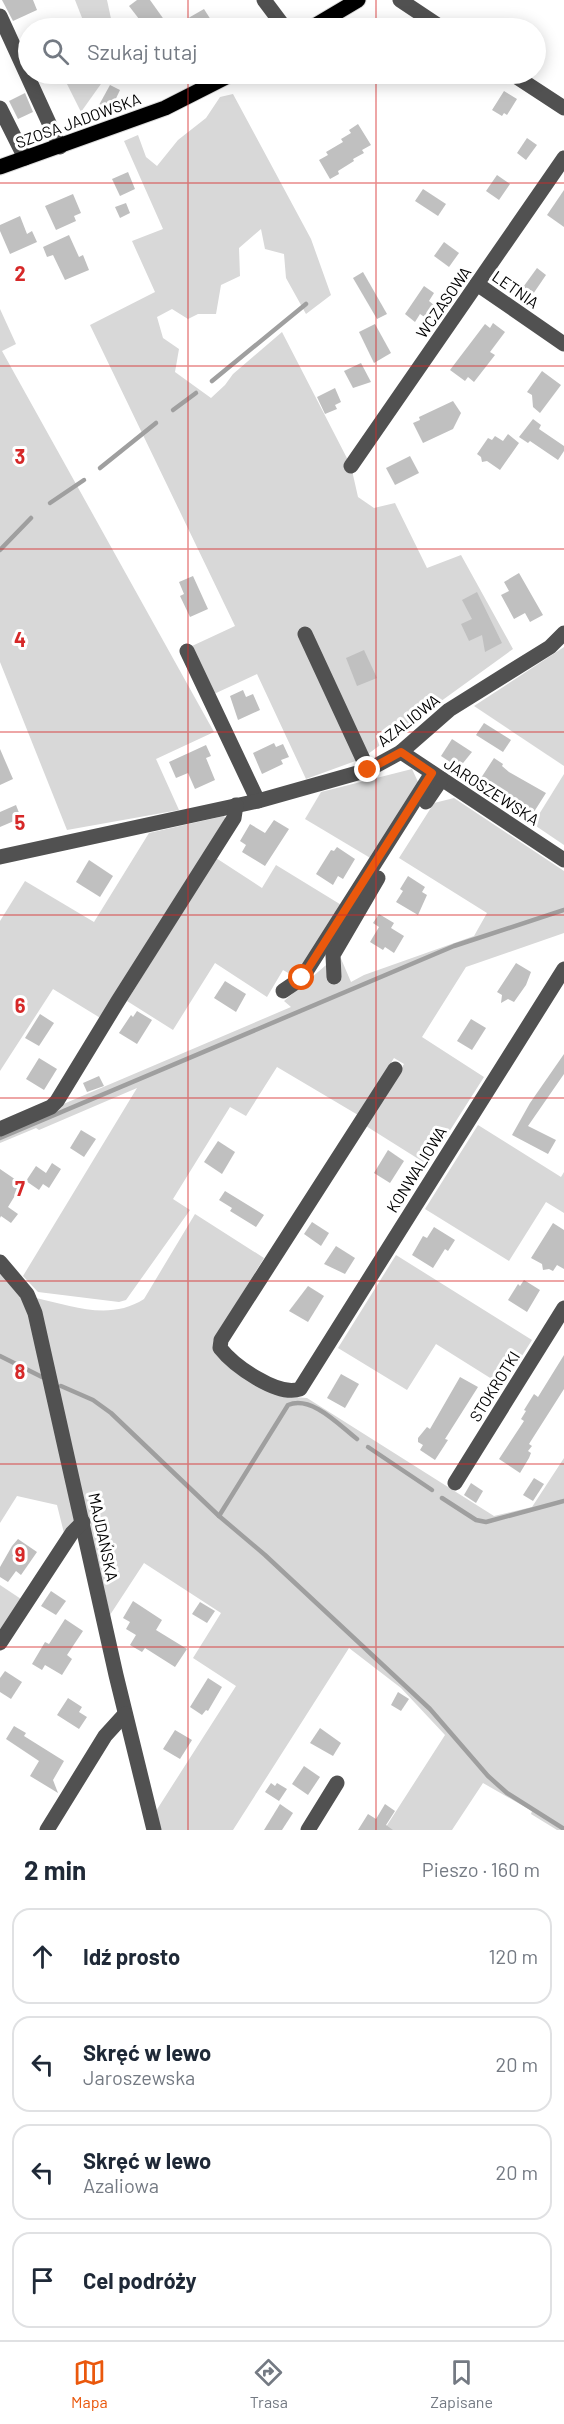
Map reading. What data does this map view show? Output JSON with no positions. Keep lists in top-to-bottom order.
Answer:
{
  "streets": {
    "main road": ["SZOSA JADOWSKA"],
    "street": [
      "LETNIA",
      "WCZASOWA",
      "AZALIOWA",
      "JAROSZEWSKA",
      "KONWALIOWA",
      "STOKROTKI",
      "MAJDAŃSKA"
    ]
  },
  "crossings": [
    ["LETNIA", "WCZASOWA"],
    ["AZALIOWA", "JAROSZEWSKA"]
  ],
  "page": {
    "search": "Szukaj tutaj",
    "heading": ["2 min", "Pieszo · 160 m"],
    "list": [
      ["Idź prosto", "120 m"],
      ["Skręć w lewo", "Jaroszewska", "20 m"],
      ["Skręć w lewo", "Azaliowa", "20 m"],
      "Cel podróży"
    ],
    "nav": ["Mapa", "Trasa", "Zapisane"]
  },
  "grid": {
    "rows": [
      "2",
      "3",
      "4",
      "5",
      "6",
      "7",
      "8",
      "9"
    ]
  }
}
